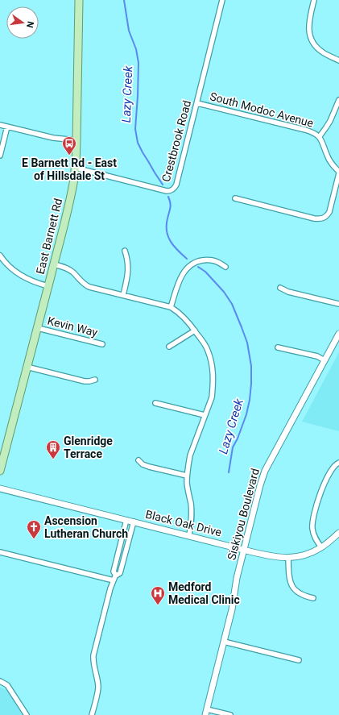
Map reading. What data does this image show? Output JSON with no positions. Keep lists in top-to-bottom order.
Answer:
{
  "streets": {
    "main road": ["East Barnett Rd"],
    "street": [
      "South Modoc Avenue",
      "Crestbrook Road",
      "Kevin Way",
      "Siskiyou Boulevard",
      "Black Oak Drive"
    ]
  },
  "crossings": [
    ["South Modoc Avenue", "Crestbrook Road"],
    ["Crestbrook Road", "East Barnett Rd"],
    ["East Barnett Rd", "Kevin Way"],
    ["Siskiyou Boulevard", "Black Oak Drive"]
  ],
  "water": ["Lazy Creek"],
  "places": {
    "bus stop": ["E Barnett Rd - East of Hillsdale St"],
    "building": ["Glenridge Terrace"],
    "church": ["Ascension Lutheran Church"],
    "hospital": ["Medford Medical Clinic"]
  },
  "north": "right"
}
